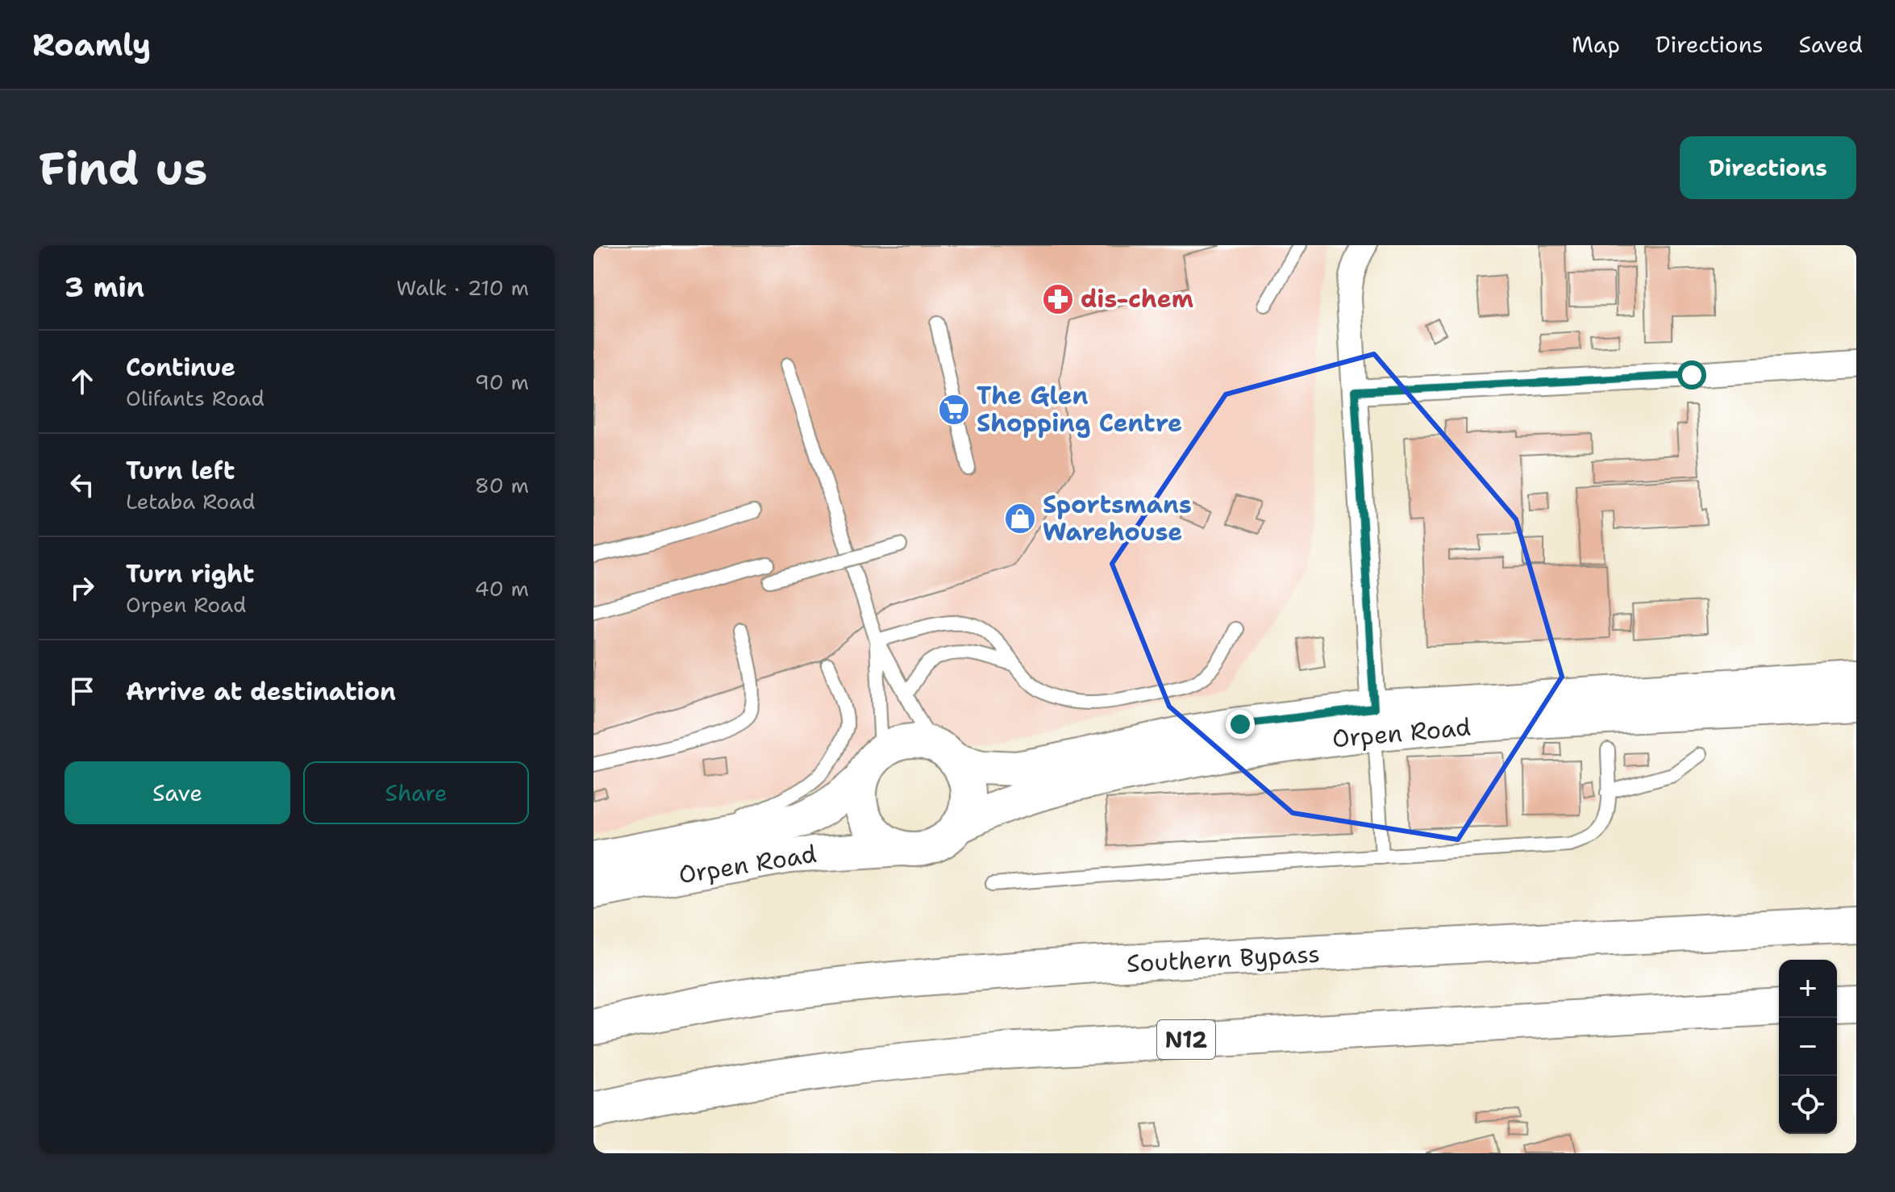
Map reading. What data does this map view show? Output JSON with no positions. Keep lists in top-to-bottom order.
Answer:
{
  "streets": {
    "highway": ["Southern Bypass", "N12"],
    "street": ["Orpen Road"]
  },
  "places": {
    "pharmacy": ["dis-chem"],
    "supermarket": ["The Glen Shopping Centre"],
    "shop": ["Sportsmans Warehouse"]
  },
  "page": {
    "header": "Roamly",
    "nav": ["Map", "Directions", "Saved"],
    "buttons": [
      "Directions",
      ["Save", "Share"]
    ],
    "title": "Find us",
    "heading": ["3 min", "Walk · 210 m"],
    "list": [
      ["Continue", "Olifants Road", "90 m"],
      ["Turn left", "Letaba Road", "80 m"],
      ["Turn right", "Orpen Road", "40 m"],
      "Arrive at destination"
    ],
    "map_buttons": ["+", "−"]
  }
}
